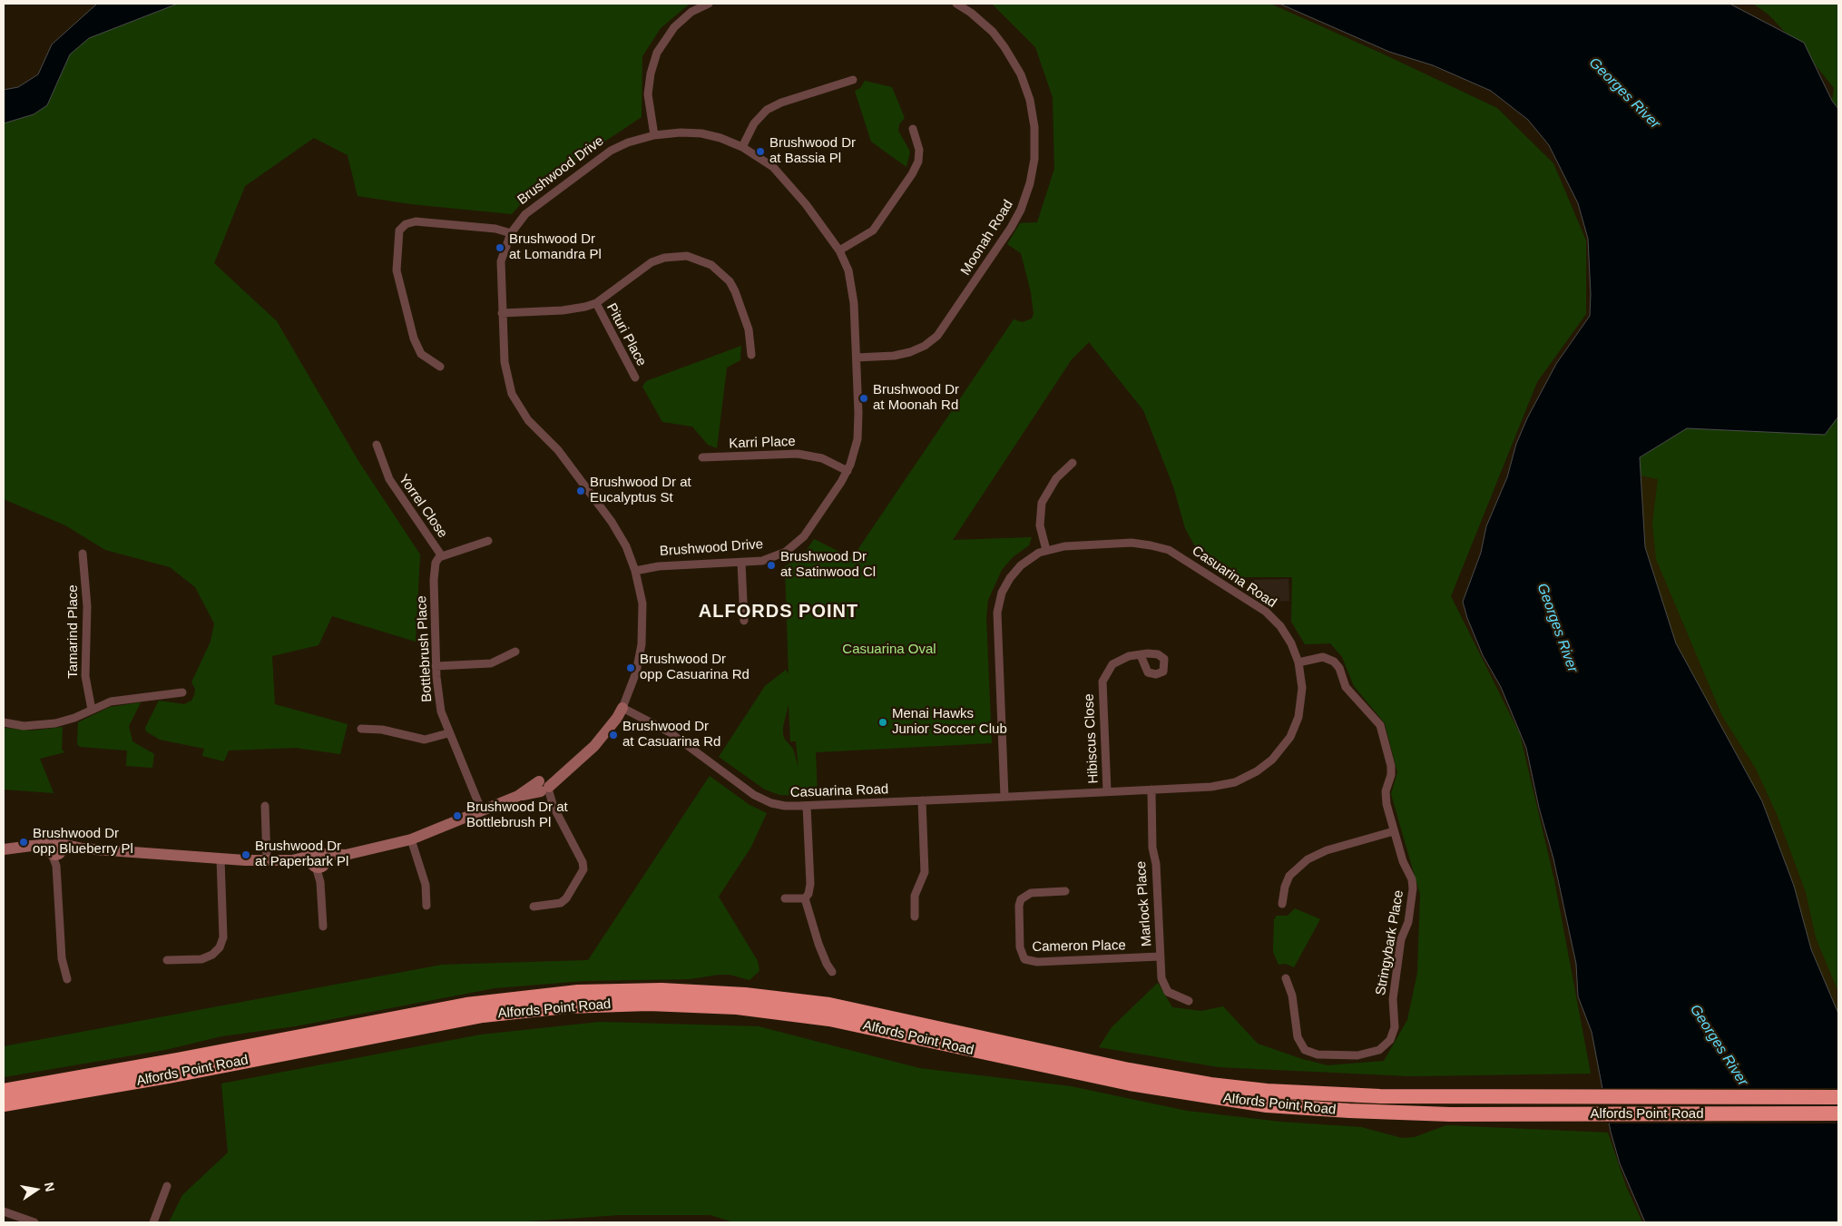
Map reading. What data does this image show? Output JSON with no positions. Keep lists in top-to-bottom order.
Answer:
{
  "streets": {
    "highway": ["Alfords Point Road"],
    "street": [
      "Brushwood Drive",
      "Moonah Road",
      "Pituri Place",
      "Karri Place",
      "Yorrel Close",
      "Casuarina Road",
      "Tamarind Place",
      "Bottlebrush Place",
      "Hibiscus Close",
      "Marlock Place",
      "Stringybark Place",
      "Cameron Place"
    ]
  },
  "crossings": [
    ["Brushwood Drive", "Moonah Road"],
    ["Brushwood Drive", "Karri Place"],
    ["Brushwood Drive", "Casuarina Road"],
    ["Brushwood Drive", "Bottlebrush Place"],
    ["Yorrel Close", "Bottlebrush Place"],
    ["Casuarina Road", "Hibiscus Close"],
    ["Casuarina Road", "Marlock Place"],
    ["Casuarina Road", "Stringybark Place"],
    ["Marlock Place", "Cameron Place"]
  ],
  "districts": ["ALFORDS POINT"],
  "water": ["Georges River"],
  "parks": ["Casuarina Oval"],
  "places": [
    "Brushwood Dr at Bassia Pl",
    "Brushwood Dr at Lomandra Pl",
    "Brushwood Dr at Moonah Rd",
    "Brushwood Dr at Eucalyptus St",
    "Brushwood Dr at Satinwood Cl",
    "Brushwood Dr opp Casuarina Rd",
    "Menai Hawks Junior Soccer Club",
    "Brushwood Dr at Casuarina Rd",
    "Brushwood Dr at Bottlebrush Pl",
    "Brushwood Dr opp Blueberry Pl",
    "Brushwood Dr at Paperbark Pl"
  ],
  "north": "right"
}
